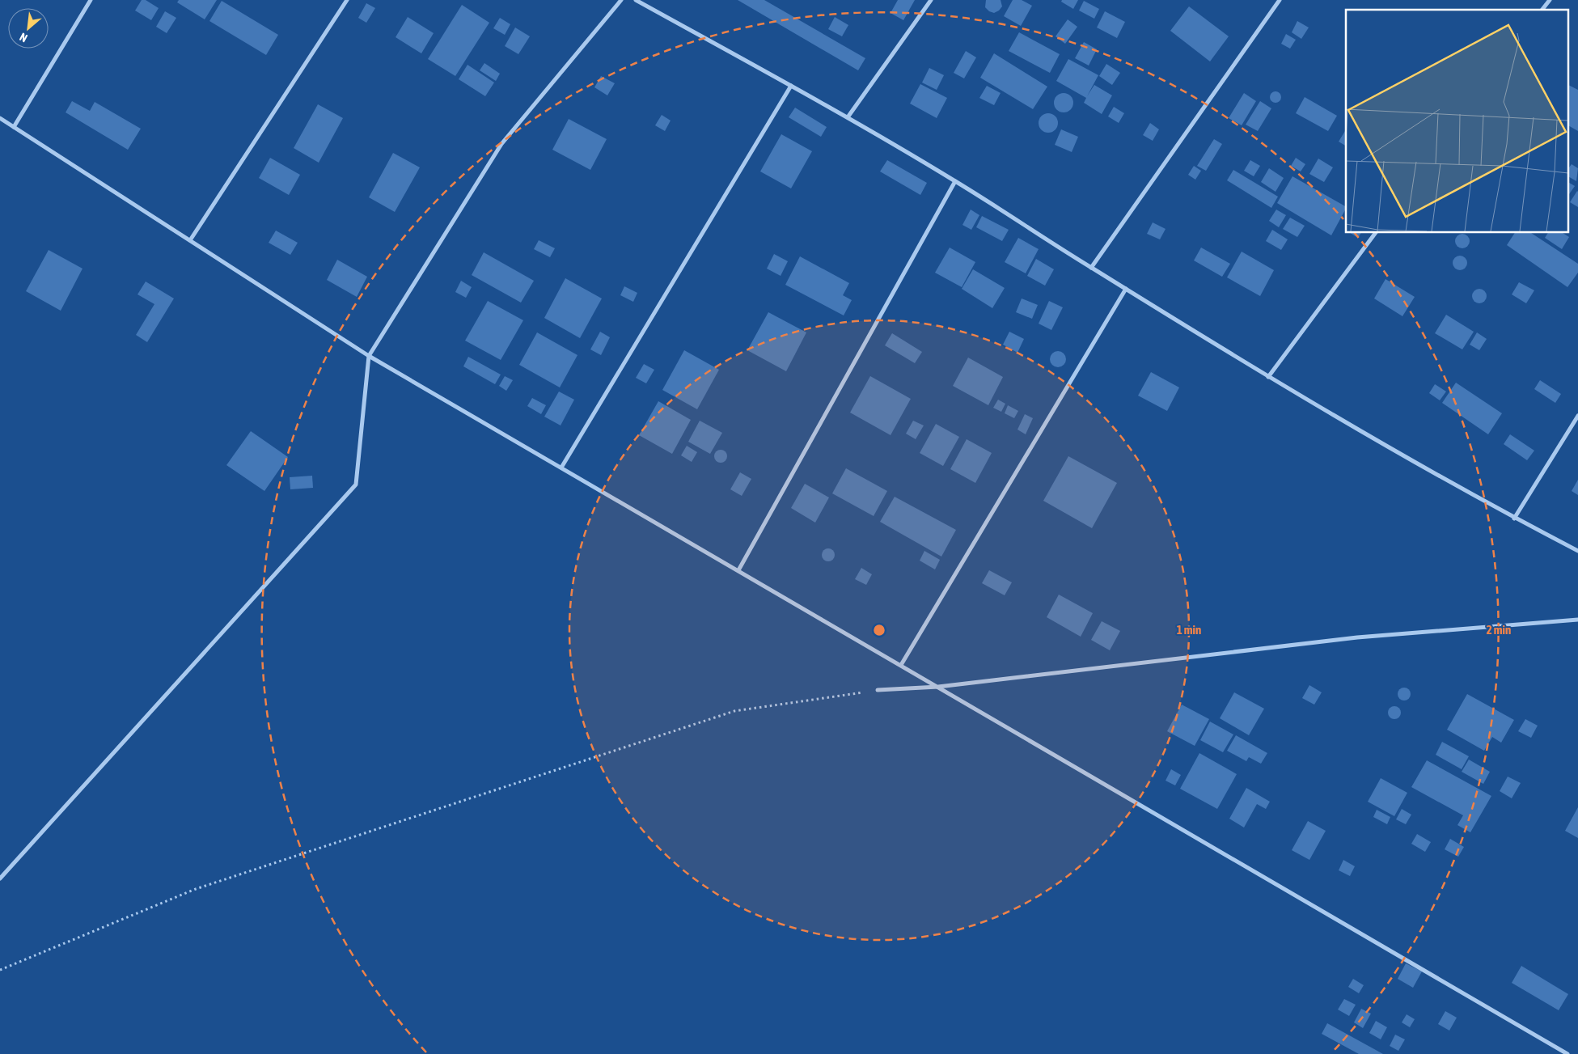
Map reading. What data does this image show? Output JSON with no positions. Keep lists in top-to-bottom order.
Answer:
{
  "north": "bottom left",
  "rings": ["1 min", "2 min"]
}
